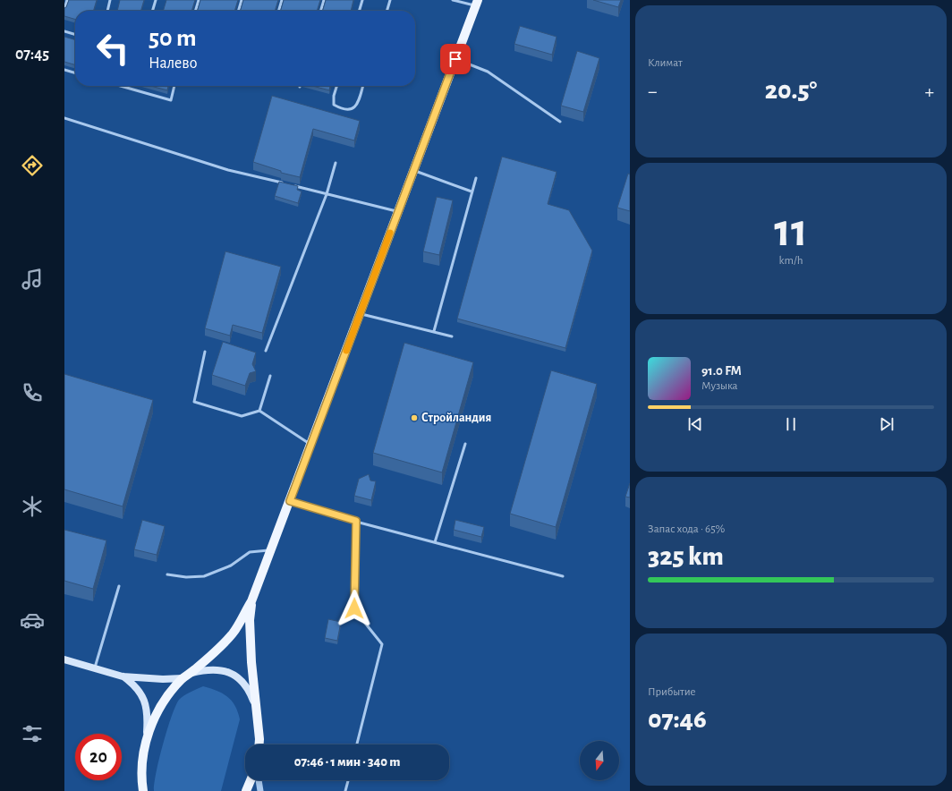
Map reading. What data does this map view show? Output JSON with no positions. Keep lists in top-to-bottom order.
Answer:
{
  "places": ["Стройландия"],
  "north": "bottom",
  "page": {
    "tabs": "07:45",
    "tile": [
      "Климат",
      ["11", "km/h"],
      ["Запас хода · 65%", "325 km"],
      ["Прибытие", "07:46"]
    ],
    "turn": ["50 m", "Налево"],
    "heat": ["−", "20.5°", "+"],
    "song": ["91.0 FM", "Музыка"],
    "limit": "20",
    "trip": "07:46 · 1 мин · 340 m"
  }
}
